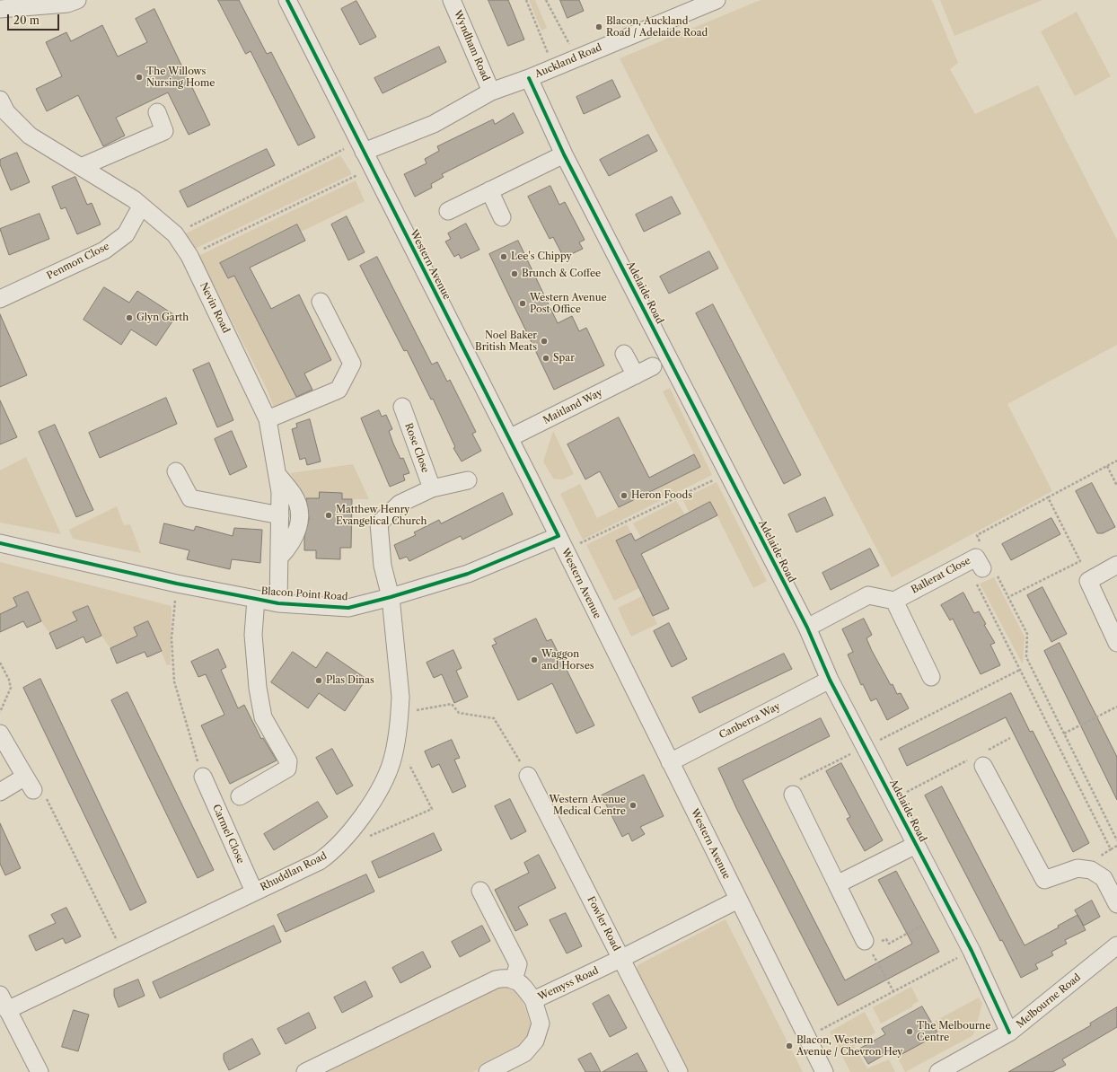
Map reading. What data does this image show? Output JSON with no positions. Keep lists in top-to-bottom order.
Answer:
{
  "streets": {
    "street": [
      "Wyndham Road",
      "Auckland Road",
      "Penmon Close",
      "Western Avenue",
      "Adelaide Road",
      "Nevin Road",
      "Maitland Way",
      "Rose Close",
      "Ballerat Close",
      "Blacon Point Road",
      "Canberra Way",
      "Carmel Close",
      "Rhuddlan Road",
      "Fowler Road",
      "Wemyss Road",
      "Melbourne Road"
    ]
  },
  "crossings": [
    ["Wyndham Road", "Auckland Road"],
    ["Auckland Road", "Western Avenue"],
    ["Auckland Road", "Adelaide Road"],
    ["Penmon Close", "Nevin Road"],
    ["Western Avenue", "Maitland Way"],
    ["Western Avenue", "Blacon Point Road"],
    ["Western Avenue", "Canberra Way"],
    ["Western Avenue", "Wemyss Road"],
    ["Adelaide Road", "Canberra Way"],
    ["Adelaide Road", "Melbourne Road"],
    ["Nevin Road", "Blacon Point Road"],
    ["Blacon Point Road", "Rhuddlan Road"],
    ["Carmel Close", "Rhuddlan Road"],
    ["Fowler Road", "Wemyss Road"]
  ],
  "places": [
    "Blacon, Auckland Road / Adelaide Road",
    "The Willows Nursing Home",
    "Lee's Chippy",
    "Brunch & Coffee",
    "Western Avenue Post Office",
    "Glyn Garth",
    "Noel Baker British Meats",
    "Spar",
    "Heron Foods",
    "Matthew Henry Evangelical Church",
    "Waggon and Horses",
    "Plas Dinas",
    "Western Avenue Medical Centre",
    "The Melbourne Centre",
    "Blacon, Western Avenue / Chevron Hey"
  ],
  "scale_bar": "20 m"
}
